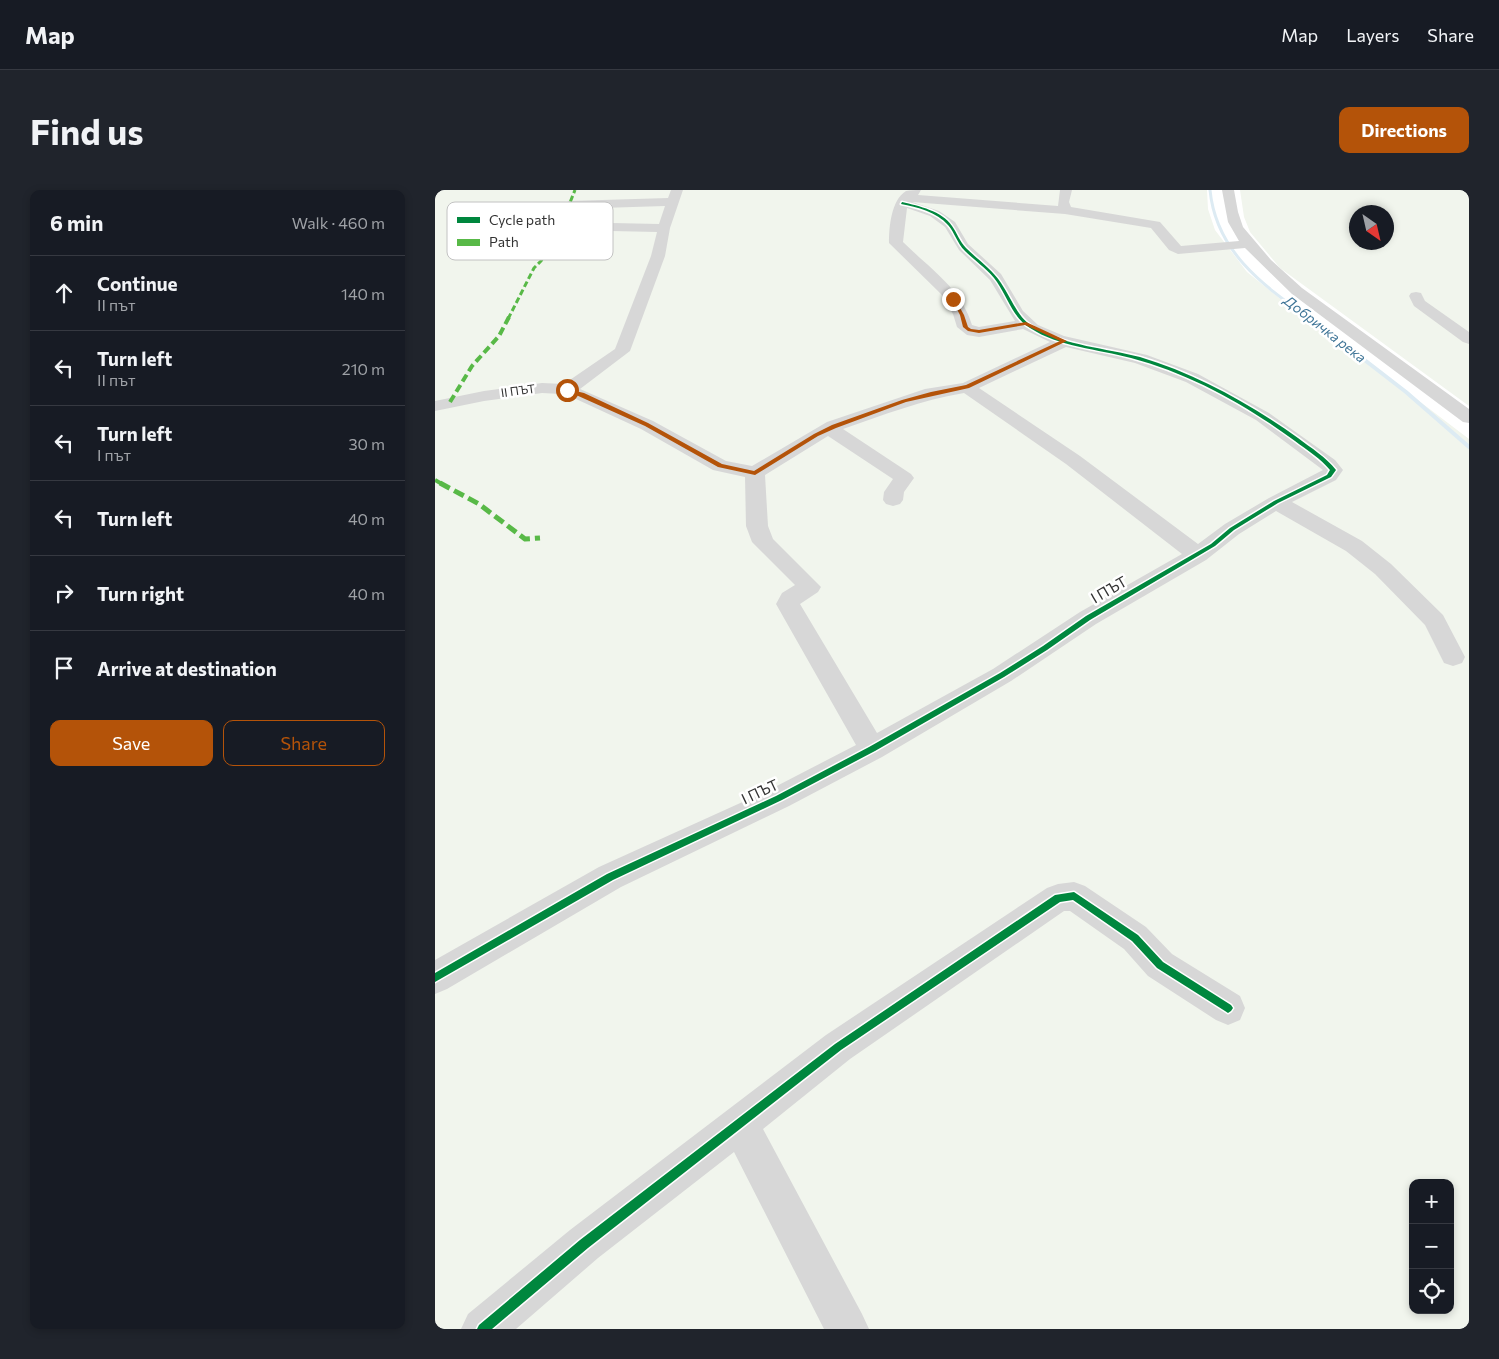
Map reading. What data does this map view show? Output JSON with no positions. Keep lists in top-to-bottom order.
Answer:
{
  "streets": {
    "street": ["ІІ ПЪТ", "І ПЪТ"]
  },
  "water": ["Добричка река"],
  "legend": ["Cycle path", "Path"],
  "north": "bottom right",
  "page": {
    "header": "Map",
    "nav": ["Map", "Layers", "Share"],
    "buttons": [
      "Directions",
      ["Save", "Share"]
    ],
    "title": "Find us",
    "heading": ["6 min", "Walk · 460 m"],
    "list": [
      ["Continue", "ІІ път", "140 m"],
      ["Turn left", "ІІ път", "210 m"],
      ["Turn left", "І път", "30 m"],
      ["Turn left", "40 m"],
      ["Turn right", "40 m"],
      "Arrive at destination"
    ],
    "map_buttons": ["+", "−"]
  }
}
